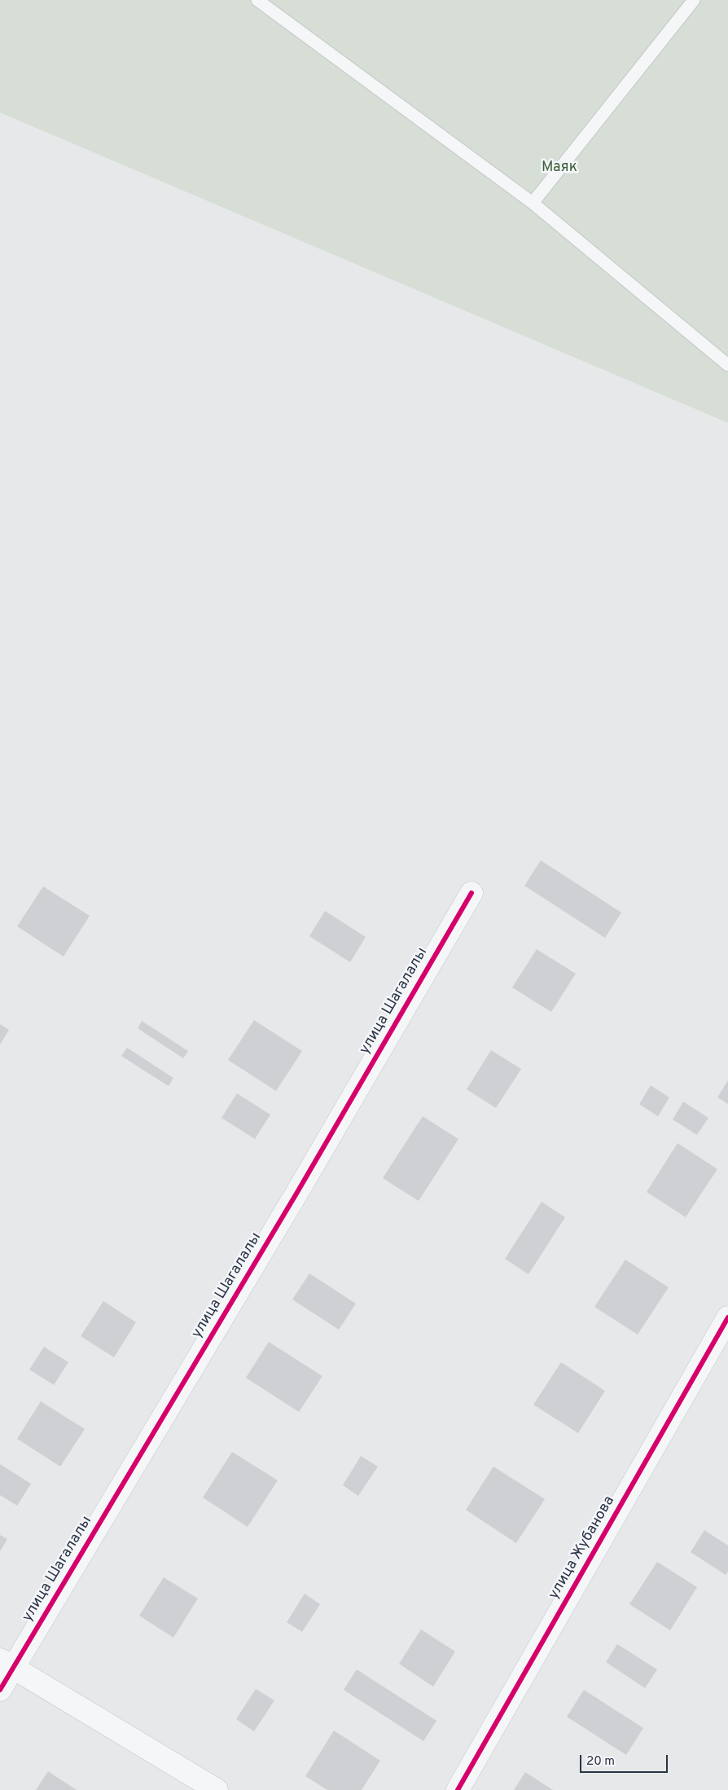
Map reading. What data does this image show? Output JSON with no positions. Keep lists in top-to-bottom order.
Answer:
{
  "streets": {
    "street": ["улица Шагалалы", "улица Жубанова"]
  },
  "parks": ["Маяк"],
  "scale_bar": "20 m"
}
